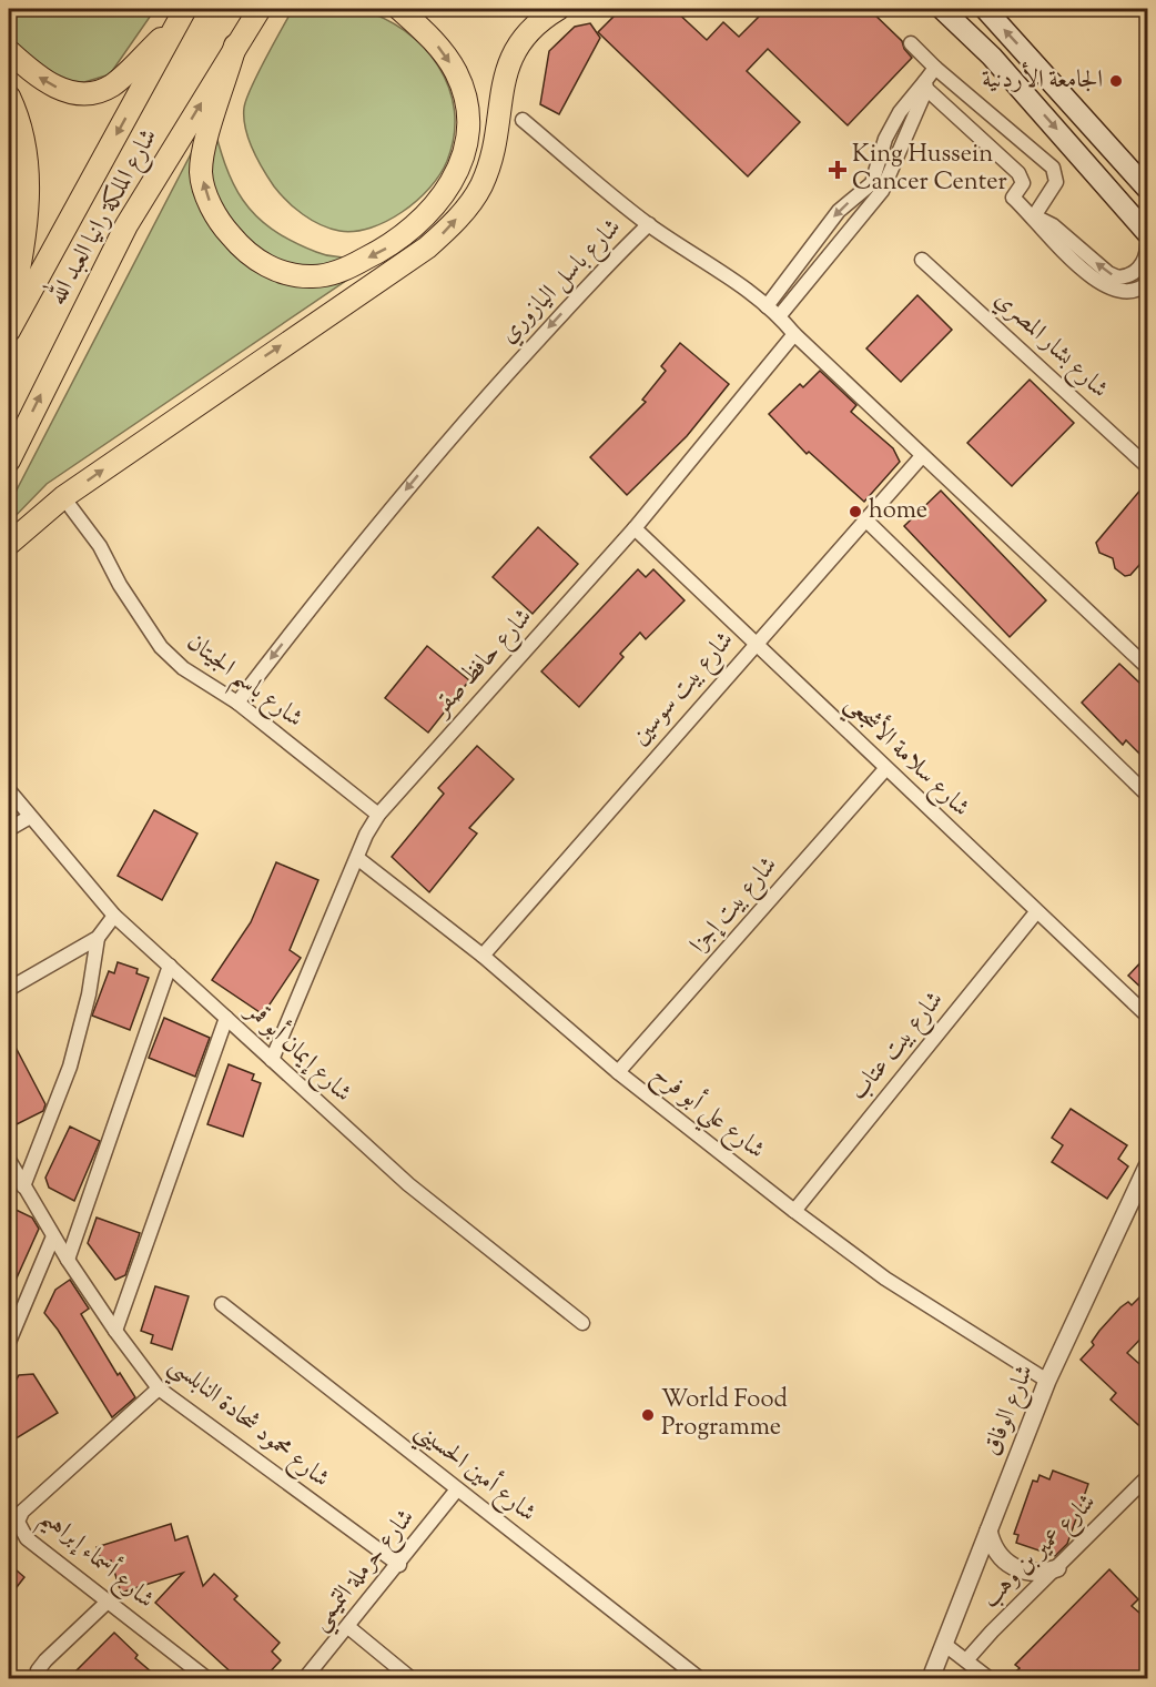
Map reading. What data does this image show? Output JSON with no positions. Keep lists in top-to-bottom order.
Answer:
{
  "streets": {
    "main road": ["شارع الملكة رانيا العبد الله"],
    "street": [
      "شارع باسل اليازوري",
      "شارع بشار المصري",
      "شارع حافظ صقر",
      "شارع باسم الجيتان",
      "شارع بيت سوسين",
      "شارع سلامة الأشجعي",
      "شارع بيت إجزا",
      "شارع بيت عتاب",
      "شارع إيمان أبو قمر",
      "شارع علي أبو فرح",
      "شارع الوفاق",
      "شارع محمود شحادة النابلسي",
      "شارع أمين الحسيني",
      "شارع عمير بن وهب",
      "شارع أسماء إبراهيم",
      "شارع حرملة التميمي"
    ]
  },
  "crossings": [
    ["شارع باسل اليازوري", "شارع حافظ صقر"],
    ["شارع باسل اليازوري", "شارع باسم الجيتان"],
    ["شارع باسل اليازوري", "شارع بيت سوسين"],
    ["شارع حافظ صقر", "شارع باسم الجيتان"],
    ["شارع حافظ صقر", "شارع سلامة الأشجعي"],
    ["شارع حافظ صقر", "شارع إيمان أبو قمر"],
    ["شارع حافظ صقر", "شارع علي أبو فرح"],
    ["شارع بيت سوسين", "شارع سلامة الأشجعي"],
    ["شارع بيت سوسين", "شارع علي أبو فرح"],
    ["شارع سلامة الأشجعي", "شارع بيت إجزا"],
    ["شارع سلامة الأشجعي", "شارع بيت عتاب"],
    ["شارع بيت إجزا", "شارع علي أبو فرح"],
    ["شارع بيت عتاب", "شارع علي أبو فرح"],
    ["شارع علي أبو فرح", "شارع الوفاق"],
    ["شارع محمود شحادة النابلسي", "شارع أسماء إبراهيم"],
    ["شارع محمود شحادة النابلسي", "شارع حرملة التميمي"],
    ["شارع أمين الحسيني", "شارع حرملة التميمي"]
  ],
  "one_way": ["شارع باسل اليازوري"],
  "places": {
    "other": ["الجامعة الأردنية", "home", "World Food Programme"],
    "health": ["King Hussein Cancer Center"]
  }
}
